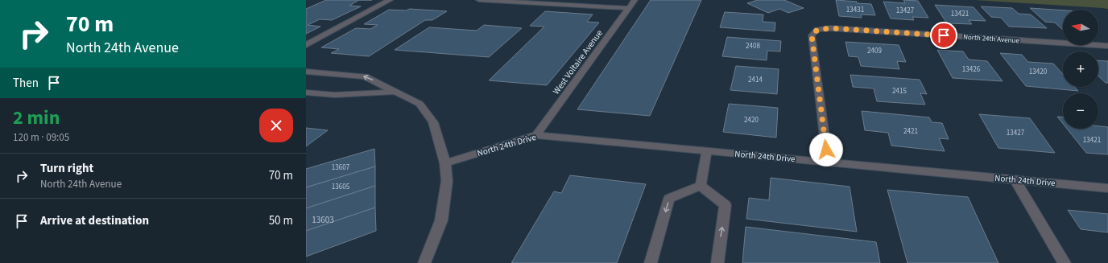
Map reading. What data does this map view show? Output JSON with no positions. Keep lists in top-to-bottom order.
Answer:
{
  "streets": {
    "street": ["North 24th Avenue", "West Voltaire Avenue", "North 24th Drive"]
  },
  "crossings": [
    ["North 24th Avenue", "North 24th Drive"],
    ["West Voltaire Avenue", "North 24th Drive"]
  ],
  "house_numbers": [
    "13431",
    "13427",
    "13421",
    "2408",
    "2409",
    "13426",
    "13420",
    "2414",
    "2415",
    "2420",
    "2421",
    "13427",
    "13421",
    "13607",
    "13605",
    "13603"
  ],
  "north": "left",
  "page": {
    "turn": ["70 m", "North 24th Avenue"],
    "map_buttons": ["+", "−"],
    "then": "Then",
    "heading": ["2 min", "120 m · 09:05"],
    "list": [
      {
        "name": "Turn right",
        "note": "North 24th Avenue",
        "value": "70 m"
      },
      {
        "name": "Arrive at destination",
        "value": "50 m"
      }
    ]
  }
}
